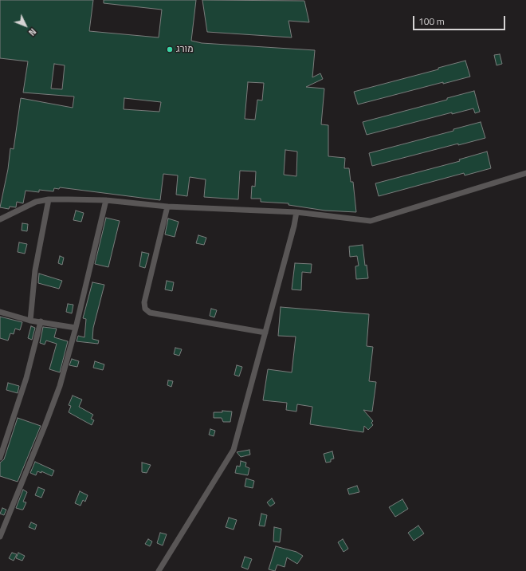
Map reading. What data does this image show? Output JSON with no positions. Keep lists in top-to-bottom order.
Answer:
{
  "places": ["מורג"],
  "scale_bar": "100 m",
  "north": "bottom right"
}
